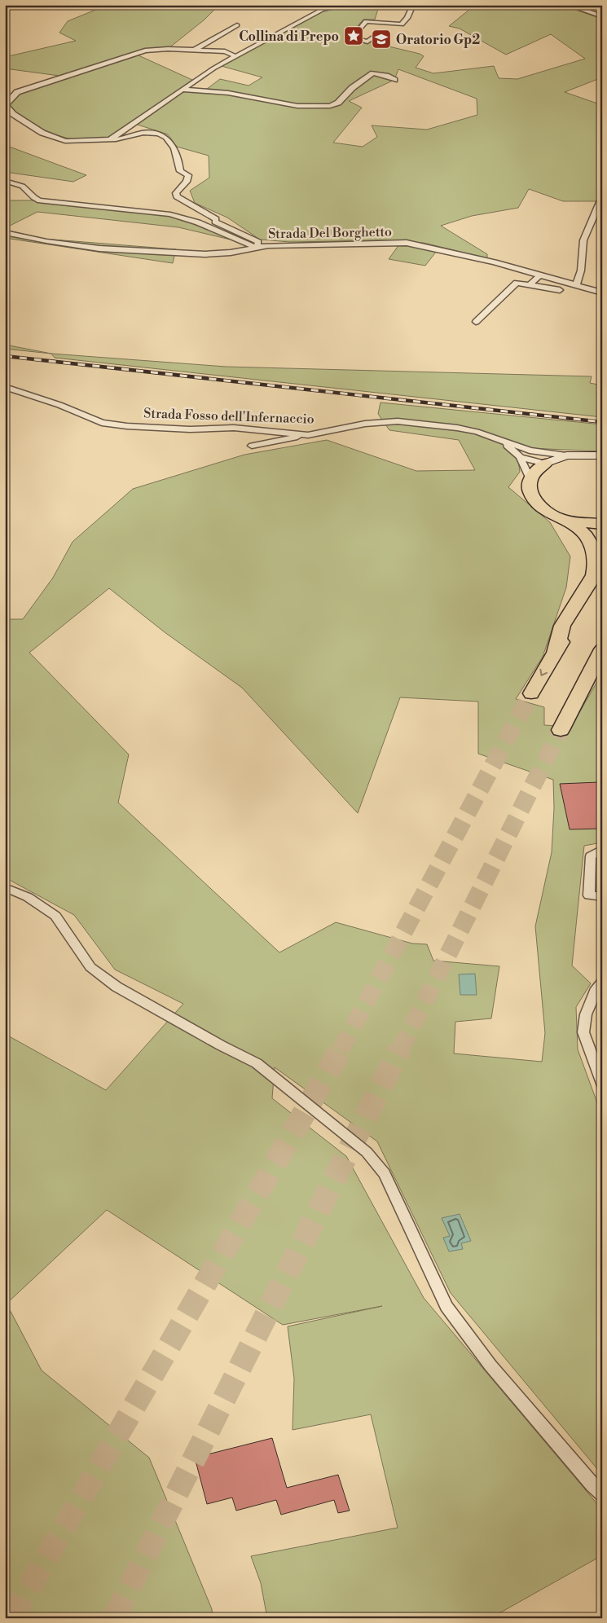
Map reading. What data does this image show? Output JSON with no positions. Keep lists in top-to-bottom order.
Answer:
{
  "streets": {
    "main road": ["Strada Fosso dell'Infernaccio"],
    "street": ["Strada Del Borghetto"]
  },
  "places": {
    "place": ["Collina di Prepo"],
    "school or university": ["Oratorio Gp2"]
  }
}
